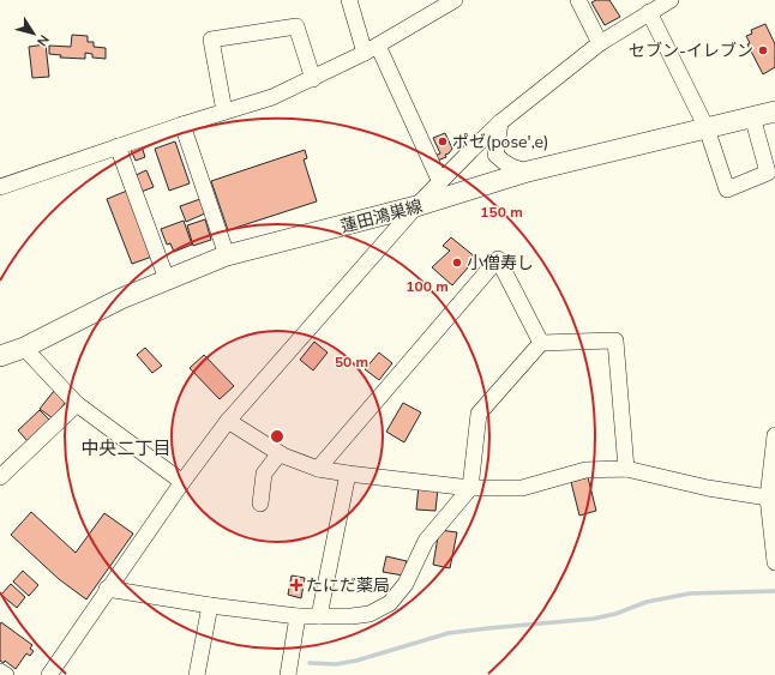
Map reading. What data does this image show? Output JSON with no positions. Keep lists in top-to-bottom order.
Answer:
{
  "streets": {
    "main road": ["蓮田鴻巣線"]
  },
  "districts": ["中央二丁目"],
  "places": {
    "other": ["セブン-イレブン", "ポゼ(pose',e)", "小僧寿し"],
    "health": ["たにだ薬局"]
  },
  "north": "bottom right",
  "rings": ["150 m", "100 m", "50 m"]
}
